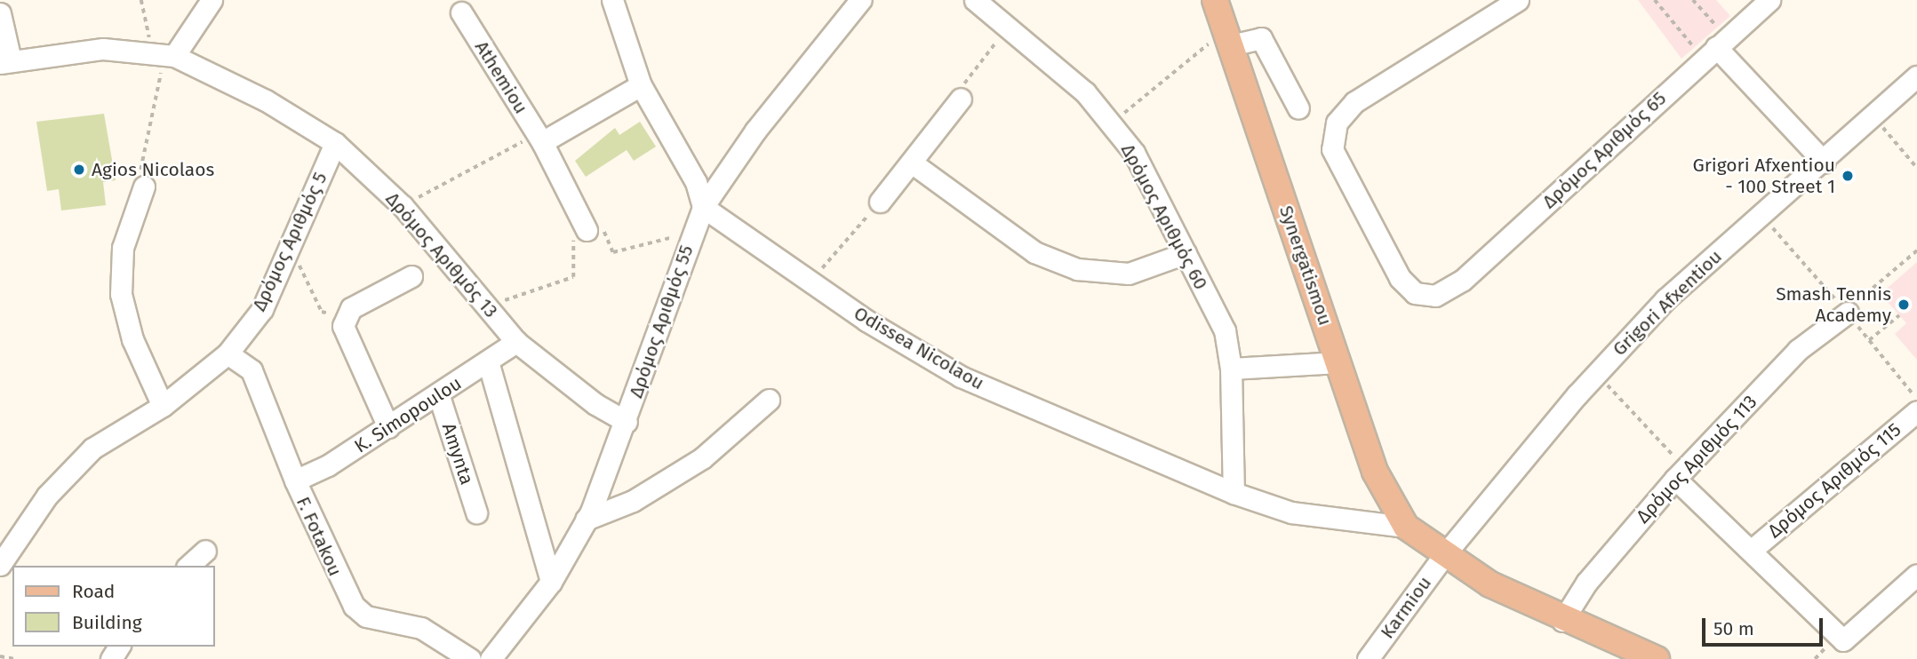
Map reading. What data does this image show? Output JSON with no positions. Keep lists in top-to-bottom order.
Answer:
{
  "streets": {
    "main road": ["Synergatismou"],
    "street": [
      "Athemiou",
      "Δρόμος Αριθμός 65",
      "Δρόμος Αριθμός 60",
      "Δρόμος Αριθμός 5",
      "Δρόμος Αριθμός 13",
      "Grigori Afxentiou",
      "Δρόμος Αριθμός 55",
      "Odissea Nicolaou",
      "K. Simopoulou",
      "Amynta",
      "Δρόμος Αριθμός 113",
      "Δρόμος Αριθμός 115",
      "F. Fotakou",
      "Karmiou"
    ]
  },
  "crossings": [
    ["Δρόμος Αριθμός 60", "Odissea Nicolaou"],
    ["Δρόμος Αριθμός 5", "Δρόμος Αριθμός 13"],
    ["Δρόμος Αριθμός 5", "F. Fotakou"],
    ["Δρόμος Αριθμός 13", "Δρόμος Αριθμός 55"],
    ["Δρόμος Αριθμός 13", "K. Simopoulou"],
    ["Synergatismou", "Odissea Nicolaou"],
    ["Grigori Afxentiou", "Karmiou"],
    ["Δρόμος Αριθμός 55", "Odissea Nicolaou"],
    ["K. Simopoulou", "Amynta"],
    ["K. Simopoulou", "F. Fotakou"]
  ],
  "places": ["Agios Nicolaos", "Grigori Afxentiou - 100 Street 1", "Smash Tennis Academy"],
  "legend": ["Road", "Building"],
  "scale_bar": "50 m"
}
